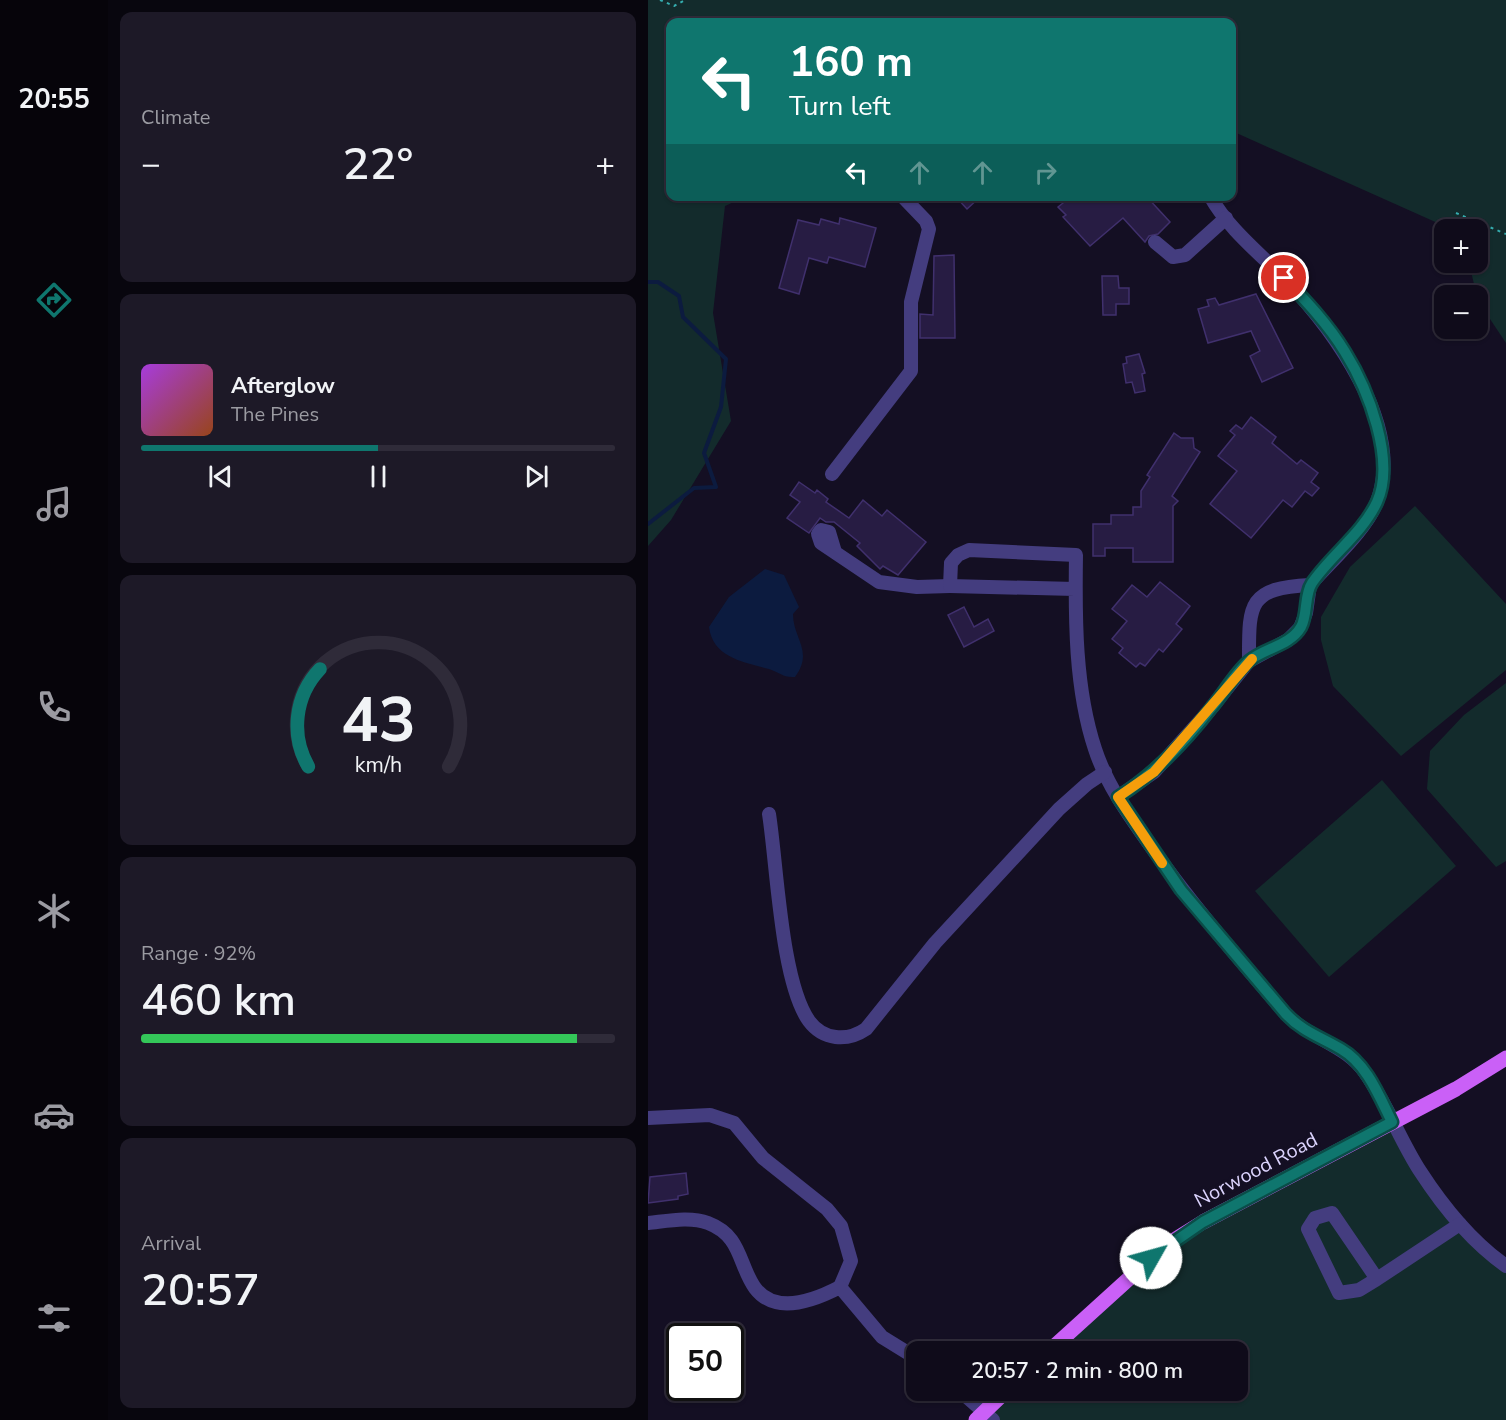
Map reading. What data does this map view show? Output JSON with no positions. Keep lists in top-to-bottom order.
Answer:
{
  "streets": {
    "main road": ["Norwood Road"]
  },
  "page": {
    "tabs": "20:55",
    "tile": [
      "Climate",
      ["Range · 92%", "460 km"],
      ["Arrival", "20:57"]
    ],
    "turn": ["160 m", "Turn left"],
    "heat": ["−", "22°", "+"],
    "map_buttons": ["+", "−"],
    "song": ["Afterglow", "The Pines"],
    "limit": "50",
    "trip": "20:57 · 2 min · 800 m",
    "gauge": ["43", "km/h"]
  }
}
